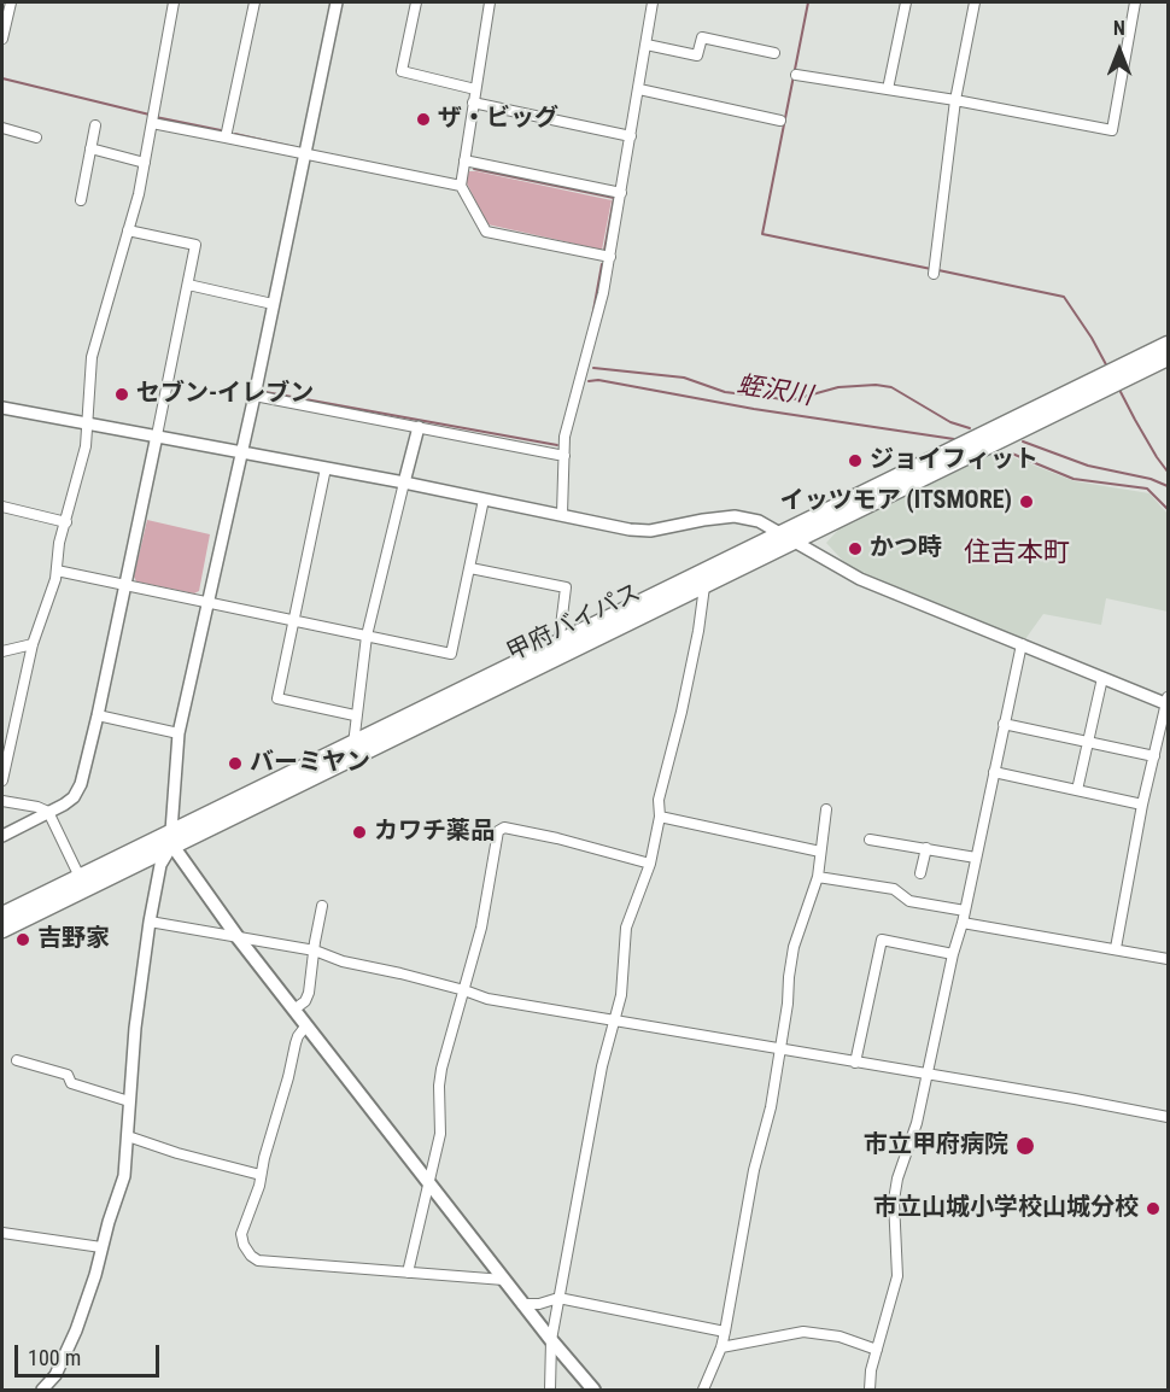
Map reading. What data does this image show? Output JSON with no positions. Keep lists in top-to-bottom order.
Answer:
{
  "streets": {
    "highway": ["甲府バイパス"]
  },
  "districts": ["住吉本町"],
  "water": ["蛭沢川"],
  "places": [
    "ザ・ビッグ",
    "セブン-イレブン",
    "ジョイフィット",
    "イッツモア (ITSMORE)",
    "かつ時",
    "バーミヤン",
    "カワチ薬品",
    "吉野家",
    "市立甲府病院",
    "市立山城小学校山城分校"
  ],
  "scale_bar": "100 m",
  "north": "top"
}
